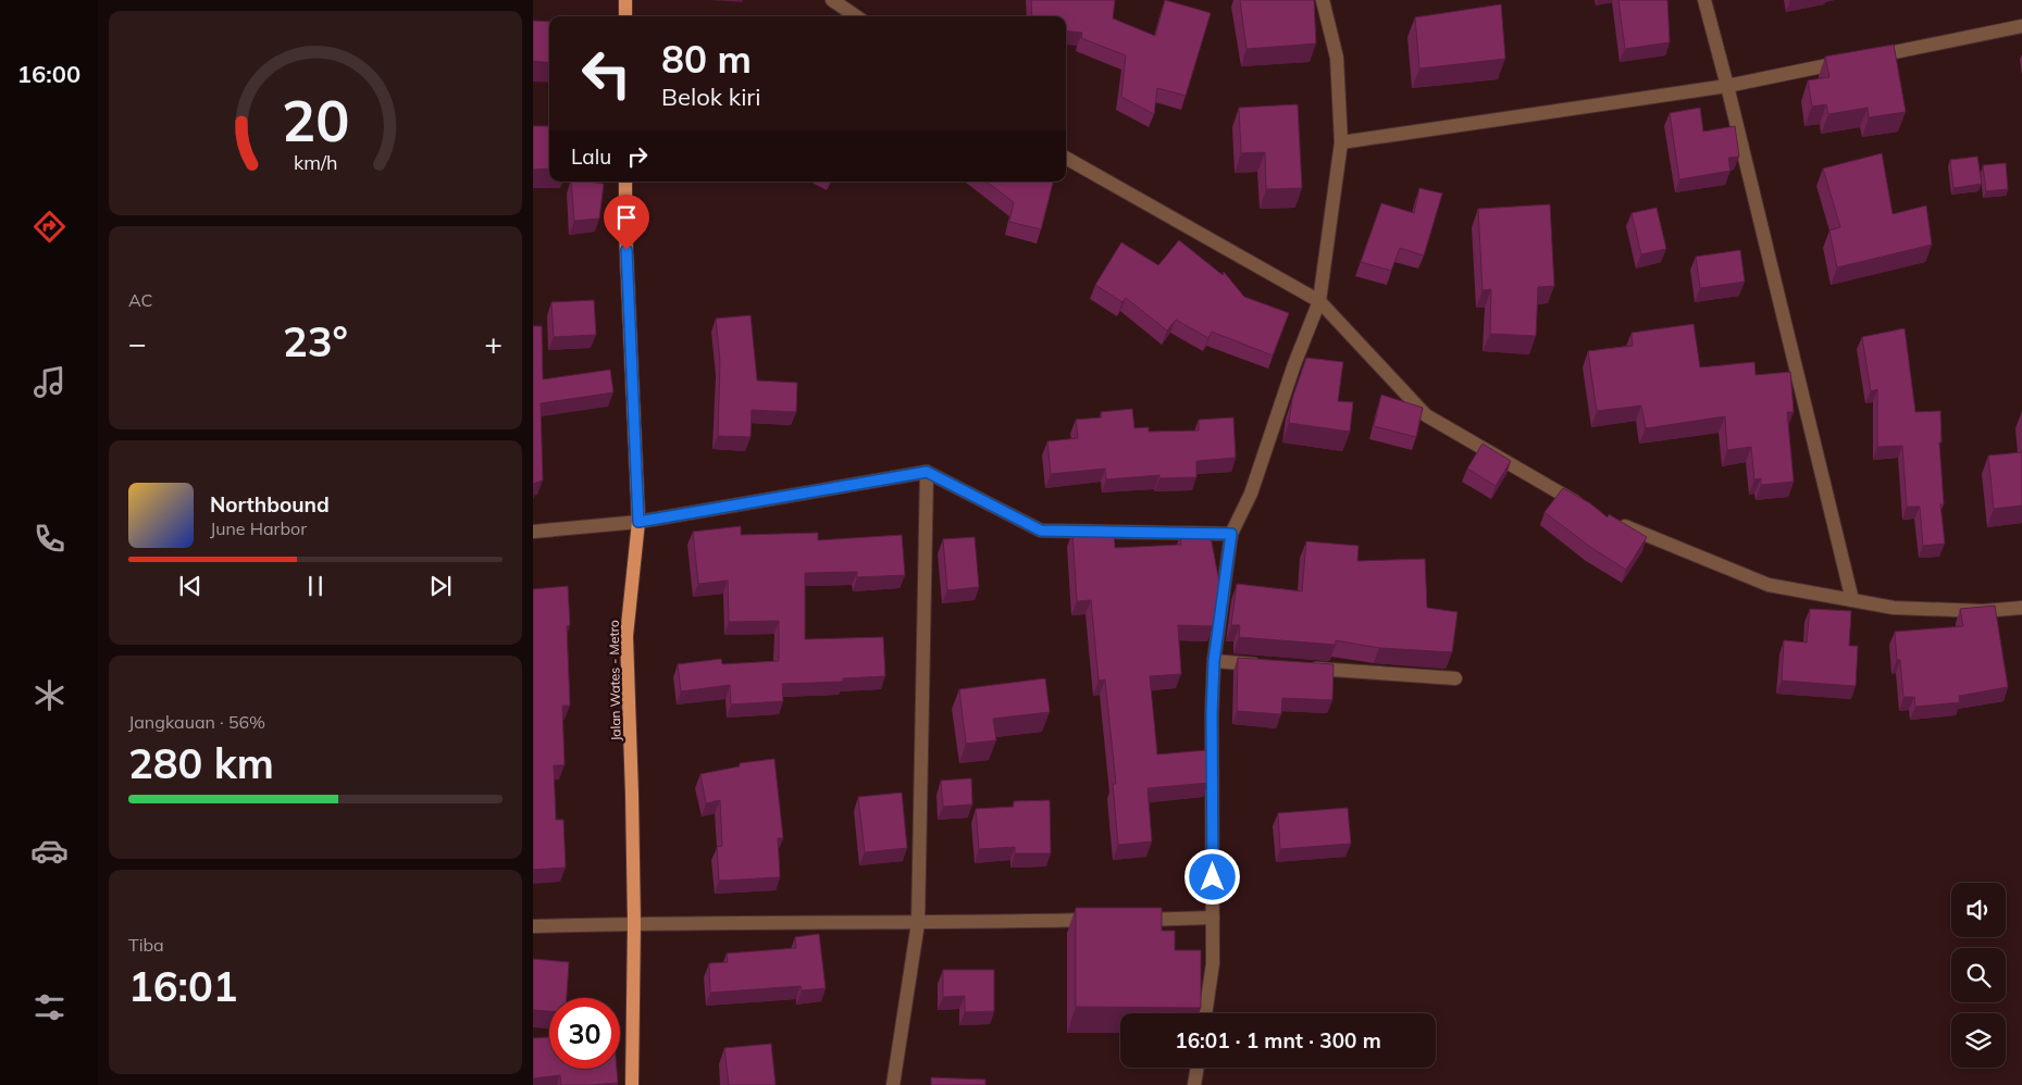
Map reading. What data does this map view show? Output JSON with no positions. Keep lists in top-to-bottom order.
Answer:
{
  "streets": {
    "main road": ["Jalan Wates - Metro"]
  },
  "page": {
    "tabs": "16:00",
    "turn": ["80 m", "Belok kiri"],
    "then": "Lalu",
    "tile": [
      "AC",
      ["Jangkauan · 56%", "280 km"],
      ["Tiba", "16:01"]
    ],
    "heat": ["−", "23°", "+"],
    "song": ["Northbound", "June Harbor"],
    "limit": "30",
    "trip": "16:01 · 1 mnt · 300 m",
    "gauge": ["20", "km/h"]
  }
}
